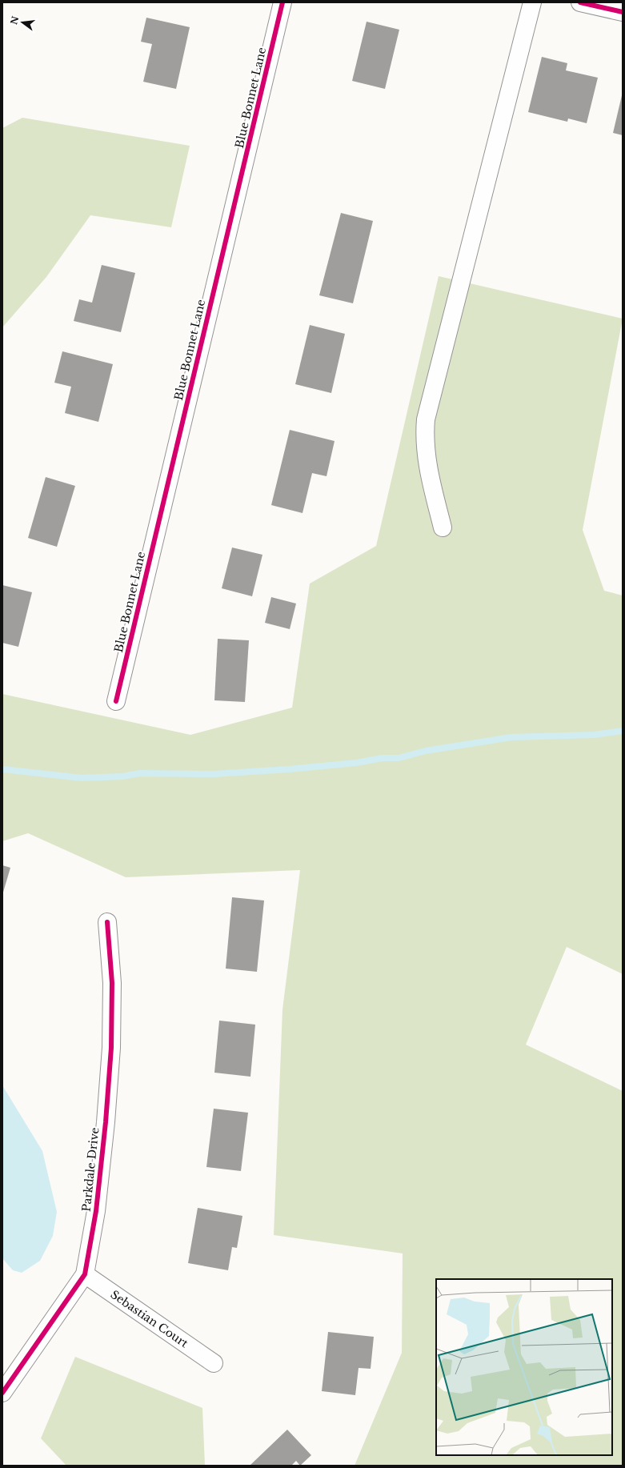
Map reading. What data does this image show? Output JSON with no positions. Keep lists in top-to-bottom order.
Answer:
{
  "streets": {
    "street": ["Blue Bonnet Lane", "Parkdale Drive", "Sebastian Court"]
  },
  "crossings": [
    ["Parkdale Drive", "Sebastian Court"]
  ],
  "north": "left"
}
